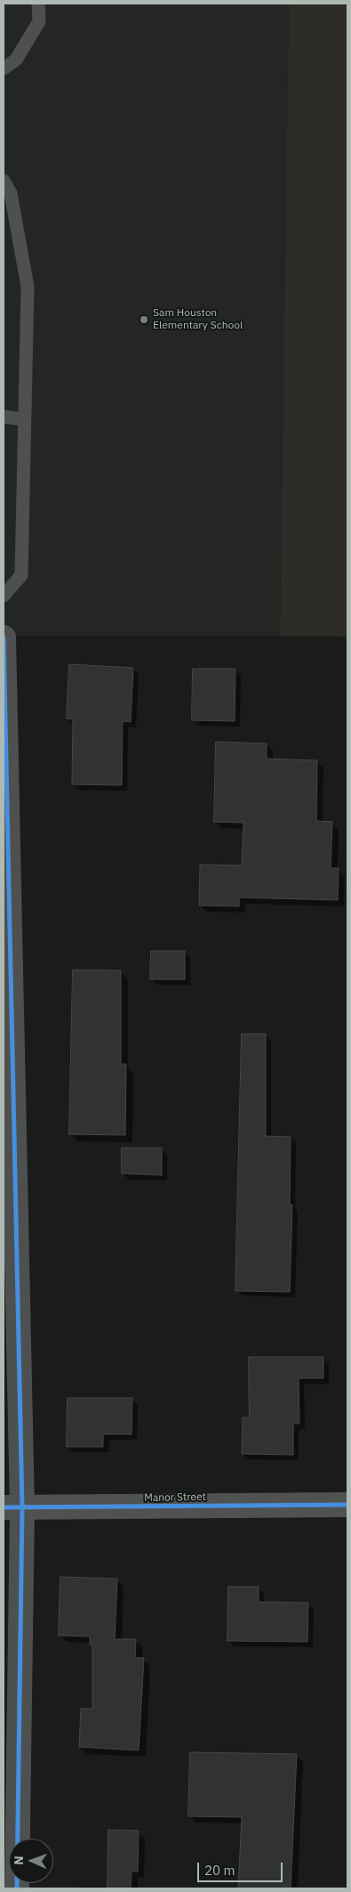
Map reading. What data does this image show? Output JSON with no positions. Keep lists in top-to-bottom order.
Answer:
{
  "streets": {
    "street": ["Manor Street"]
  },
  "places": ["Sam Houston Elementary School"],
  "scale_bar": "20 m",
  "north": "left"
}
